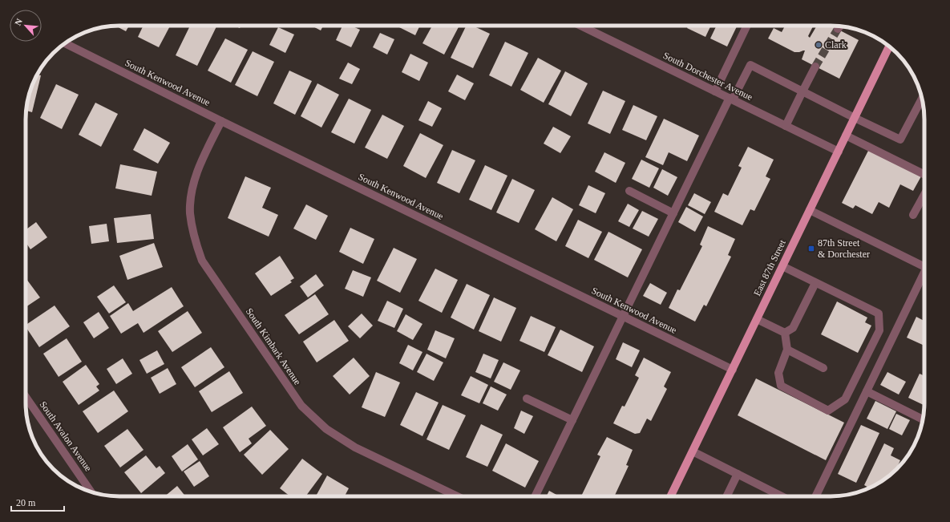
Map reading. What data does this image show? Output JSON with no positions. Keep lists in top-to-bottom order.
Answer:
{
  "streets": {
    "main road": ["East 87th Street"],
    "street": [
      "South Dorchester Avenue",
      "South Kenwood Avenue",
      "South Kimbark Avenue",
      "South Avalon Avenue"
    ]
  },
  "crossings": [
    ["South Dorchester Avenue", "East 87th Street"],
    ["South Kenwood Avenue", "East 87th Street"],
    ["South Kenwood Avenue", "South Kimbark Avenue"]
  ],
  "places": {
    "other": ["Clark"],
    "transit": ["87th Street & Dorchester"]
  },
  "scale_bar": "20 m",
  "north": "top left"
}
